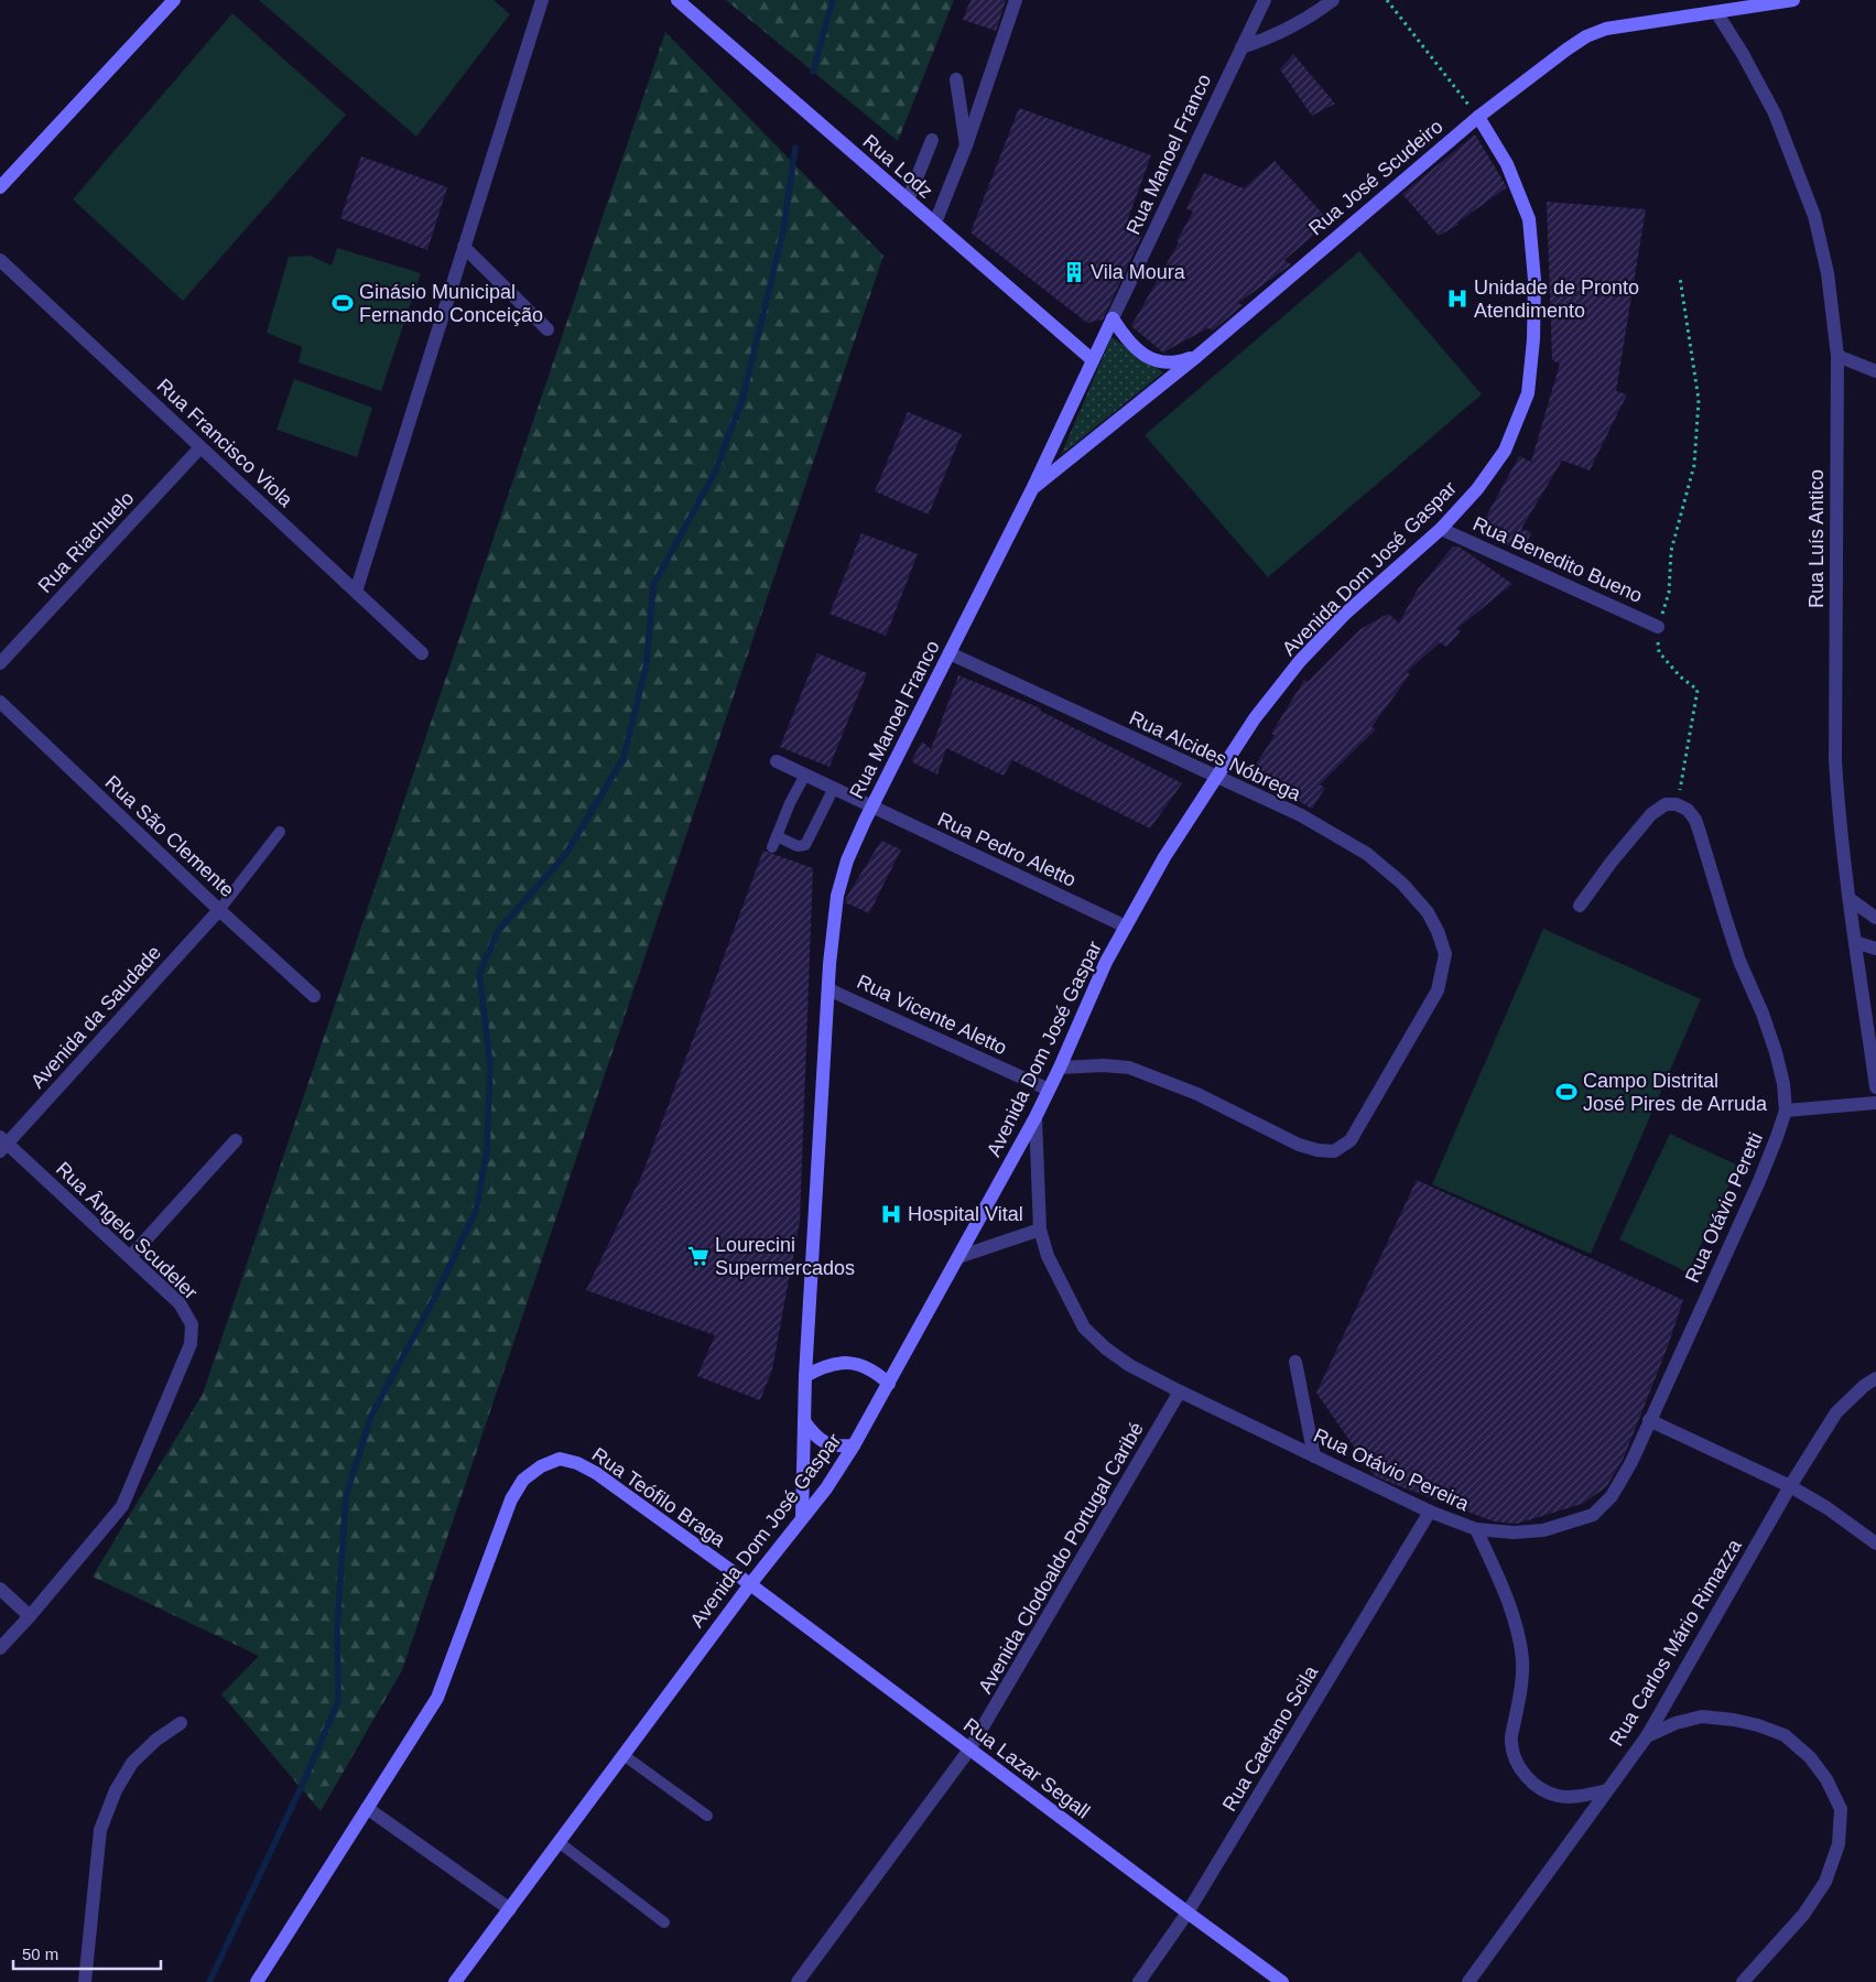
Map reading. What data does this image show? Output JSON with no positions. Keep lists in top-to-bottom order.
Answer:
{
  "streets": {
    "street": [
      "Rua Manoel Franco",
      "Rua Lodz",
      "Rua José Scudeiro",
      "Rua Francisco Viola",
      "Rua Luís Antico",
      "Rua Riachuelo",
      "Rua Benedito Bueno",
      "Avenida Dom José Gaspar",
      "Rua Alcides Nóbrega",
      "Rua São Clemente",
      "Rua Pedro Aletto",
      "Rua Vicente Aletto",
      "Avenida da Saudade",
      "Rua Otávio Peretti",
      "Rua Ângelo Scudeler",
      "Rua Otávio Pereira",
      "Rua Teófilo Braga",
      "Avenida Clodoaldo Portugal Caribé",
      "Rua Carlos Mário Rimazza",
      "Rua Caetano Scila",
      "Rua Lazar Segall"
    ]
  },
  "crossings": [
    ["Rua Manoel Franco", "Rua Lodz"],
    ["Rua Manoel Franco", "Rua José Scudeiro"],
    ["Rua Manoel Franco", "Avenida Dom José Gaspar"],
    ["Rua Manoel Franco", "Rua Alcides Nóbrega"],
    ["Rua Manoel Franco", "Rua Pedro Aletto"],
    ["Rua Manoel Franco", "Rua Vicente Aletto"],
    ["Rua José Scudeiro", "Rua Luís Antico"],
    ["Rua José Scudeiro", "Avenida Dom José Gaspar"],
    ["Rua Francisco Viola", "Rua Riachuelo"],
    ["Rua Benedito Bueno", "Avenida Dom José Gaspar"],
    ["Avenida Dom José Gaspar", "Rua Alcides Nóbrega"],
    ["Avenida Dom José Gaspar", "Rua Pedro Aletto"],
    ["Avenida Dom José Gaspar", "Rua Vicente Aletto"],
    ["Avenida Dom José Gaspar", "Rua Otávio Pereira"],
    ["Avenida Dom José Gaspar", "Rua Teófilo Braga"],
    ["Avenida Dom José Gaspar", "Rua Lazar Segall"],
    ["Rua São Clemente", "Avenida da Saudade"],
    ["Avenida da Saudade", "Rua Ângelo Scudeler"],
    ["Rua Otávio Peretti", "Rua Otávio Pereira"],
    ["Rua Otávio Pereira", "Avenida Clodoaldo Portugal Caribé"],
    ["Rua Otávio Pereira", "Rua Carlos Mário Rimazza"],
    ["Rua Otávio Pereira", "Rua Caetano Scila"],
    ["Rua Teófilo Braga", "Rua Lazar Segall"],
    ["Avenida Clodoaldo Portugal Caribé", "Rua Lazar Segall"],
    ["Rua Caetano Scila", "Rua Lazar Segall"]
  ],
  "places": {
    "building": ["Vila Moura"],
    "hospital": ["Unidade de Pronto Atendimento", "Hospital Vital"],
    "sports": ["Ginásio Municipal Fernando Conceição", "Campo Distrital José Pires de Arruda"],
    "supermarket": ["Lourecini Supermercados"]
  },
  "scale_bar": "50 m"
}
